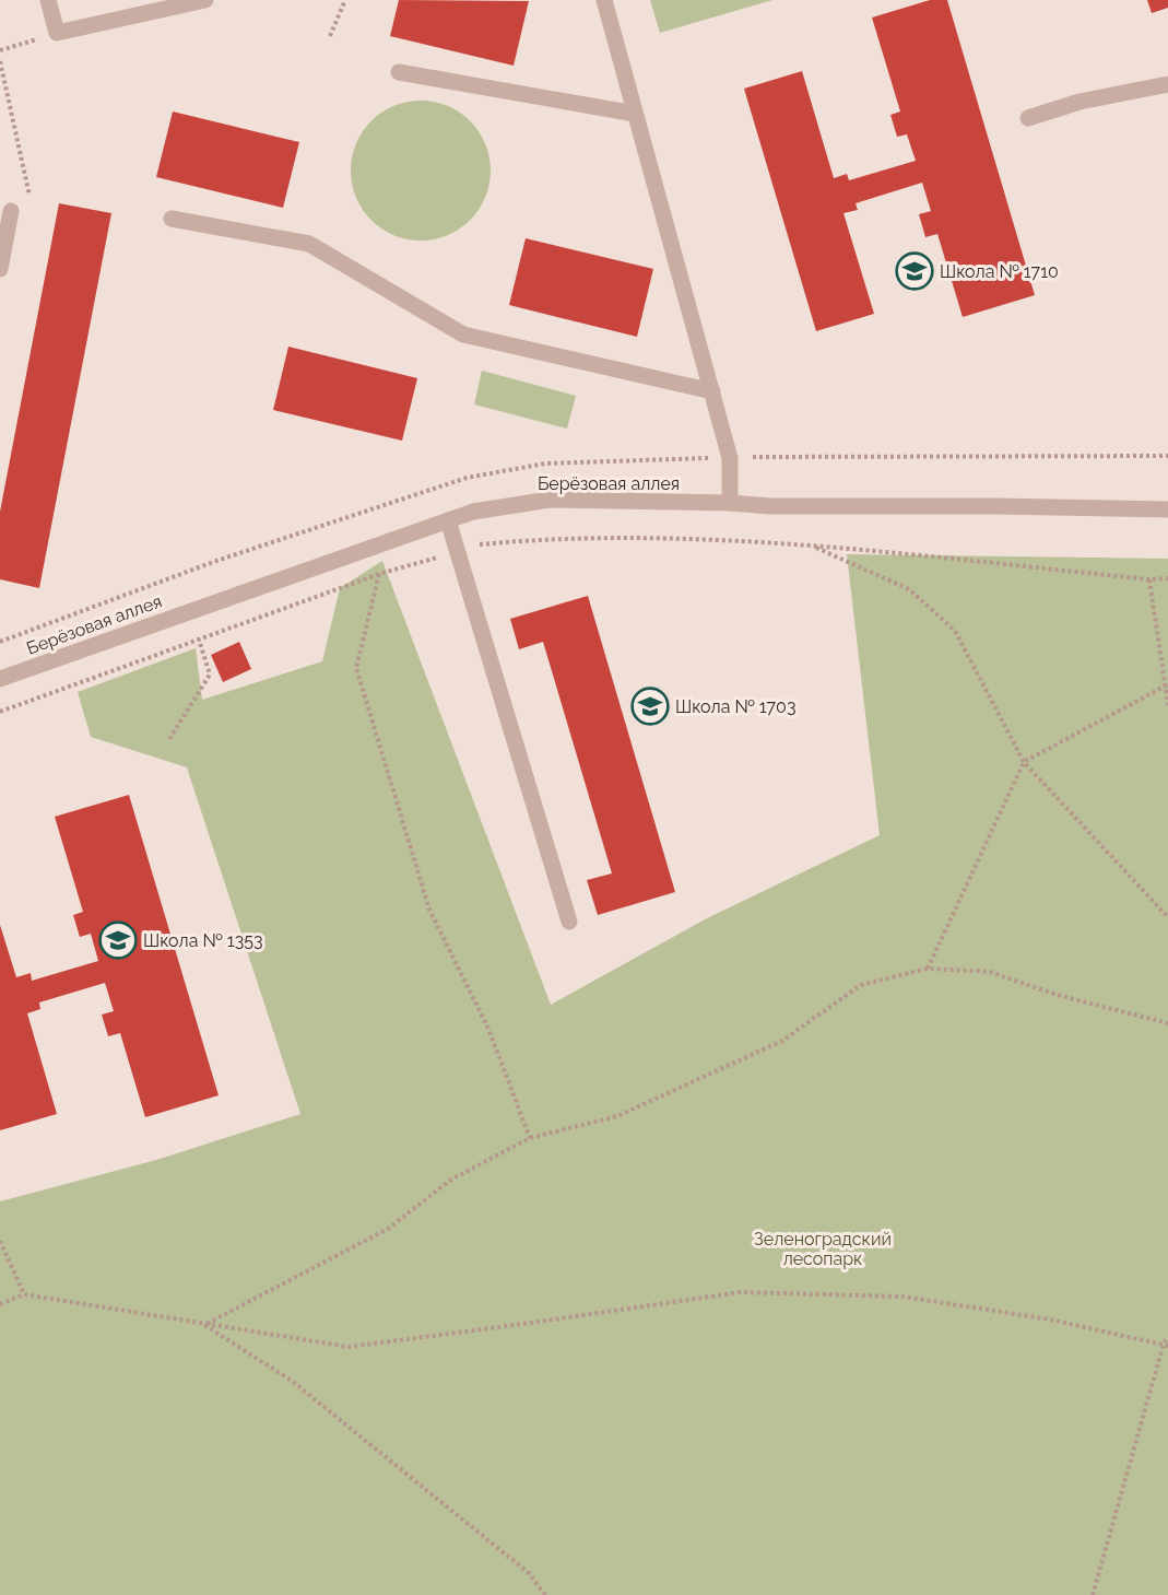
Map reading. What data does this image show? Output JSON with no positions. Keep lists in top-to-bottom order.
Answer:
{
  "streets": {
    "street": ["Берёзовая аллея"]
  },
  "parks": ["Зеленоградский лесопарк"],
  "places": {
    "school or university": ["Школа № 1710", "Школа № 1703", "Школа № 1353"]
  }
}
